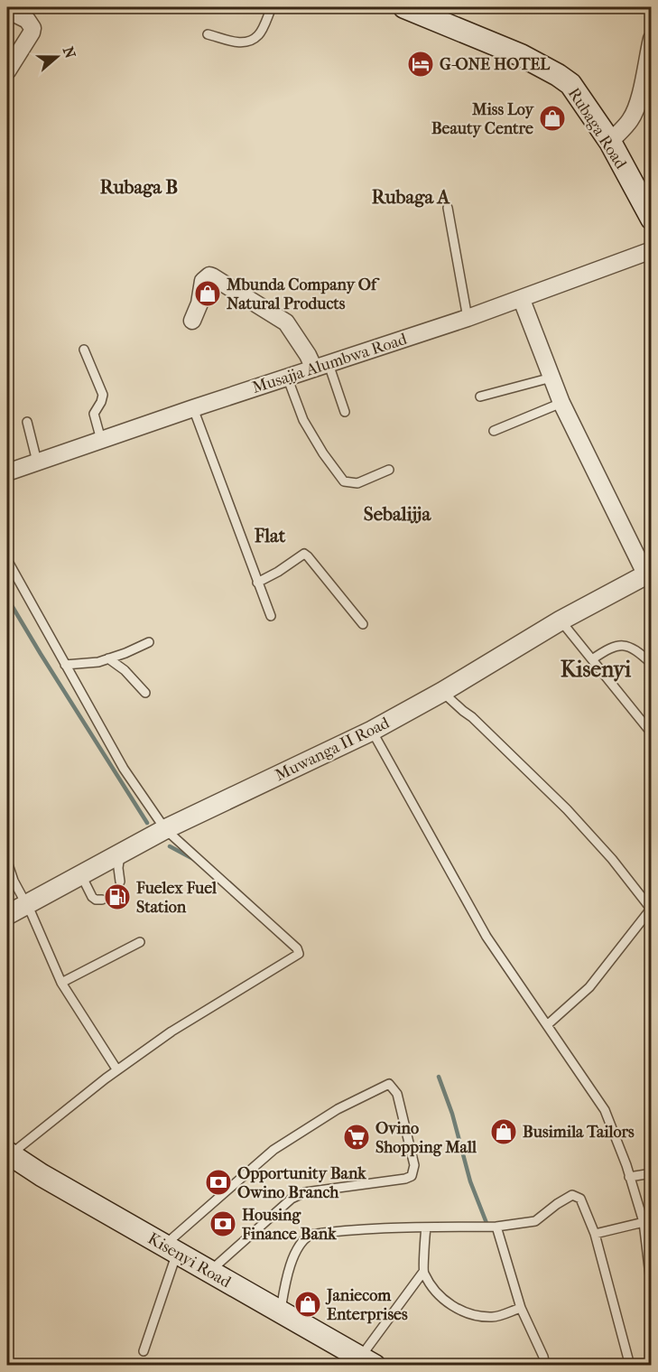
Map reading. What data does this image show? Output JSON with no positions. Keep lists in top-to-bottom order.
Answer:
{
  "streets": {
    "main road": ["Rubaga Road", "Kisenyi Road"],
    "street": ["Musajja Alumbwa Road", "Muwanga II Road"]
  },
  "districts": [
    "Rubaga B",
    "Rubaga A",
    "Sebalijja",
    "Flat",
    "Kisenyi"
  ],
  "places": {
    "hotel": ["G-ONE HOTEL"],
    "shop": [
      "Miss Loy Beauty Centre",
      "Mbunda Company Of Natural Products",
      "Busimila Tailors",
      "Janiecom Enterprises"
    ],
    "fuel station": ["Fuelex Fuel Station"],
    "supermarket": ["Ovino Shopping Mall"],
    "bank": ["Opportunity Bank Owino Branch", "Housing Finance Bank"]
  },
  "north": "right"
}
